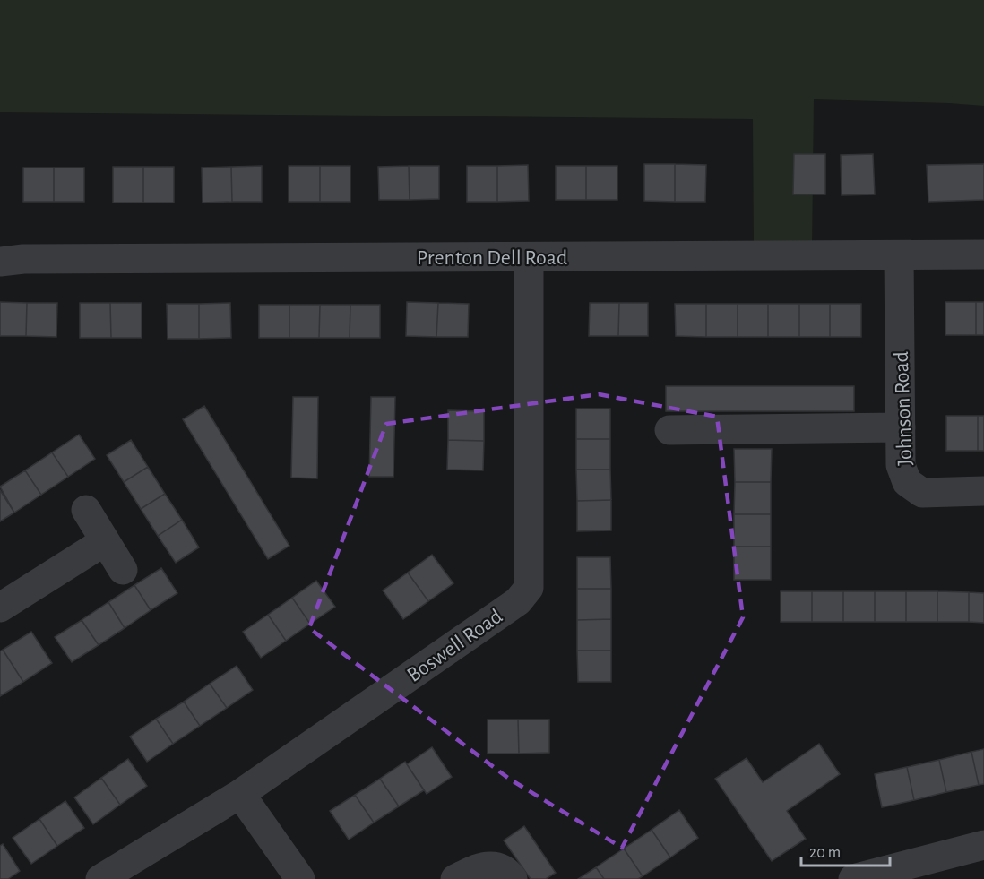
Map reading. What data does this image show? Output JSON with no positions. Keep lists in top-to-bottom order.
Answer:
{
  "streets": {
    "street": ["Prenton Dell Road", "Johnson Road", "Boswell Road"]
  },
  "crossings": [
    ["Prenton Dell Road", "Johnson Road"],
    ["Prenton Dell Road", "Boswell Road"]
  ],
  "scale_bar": "20 m"
}
